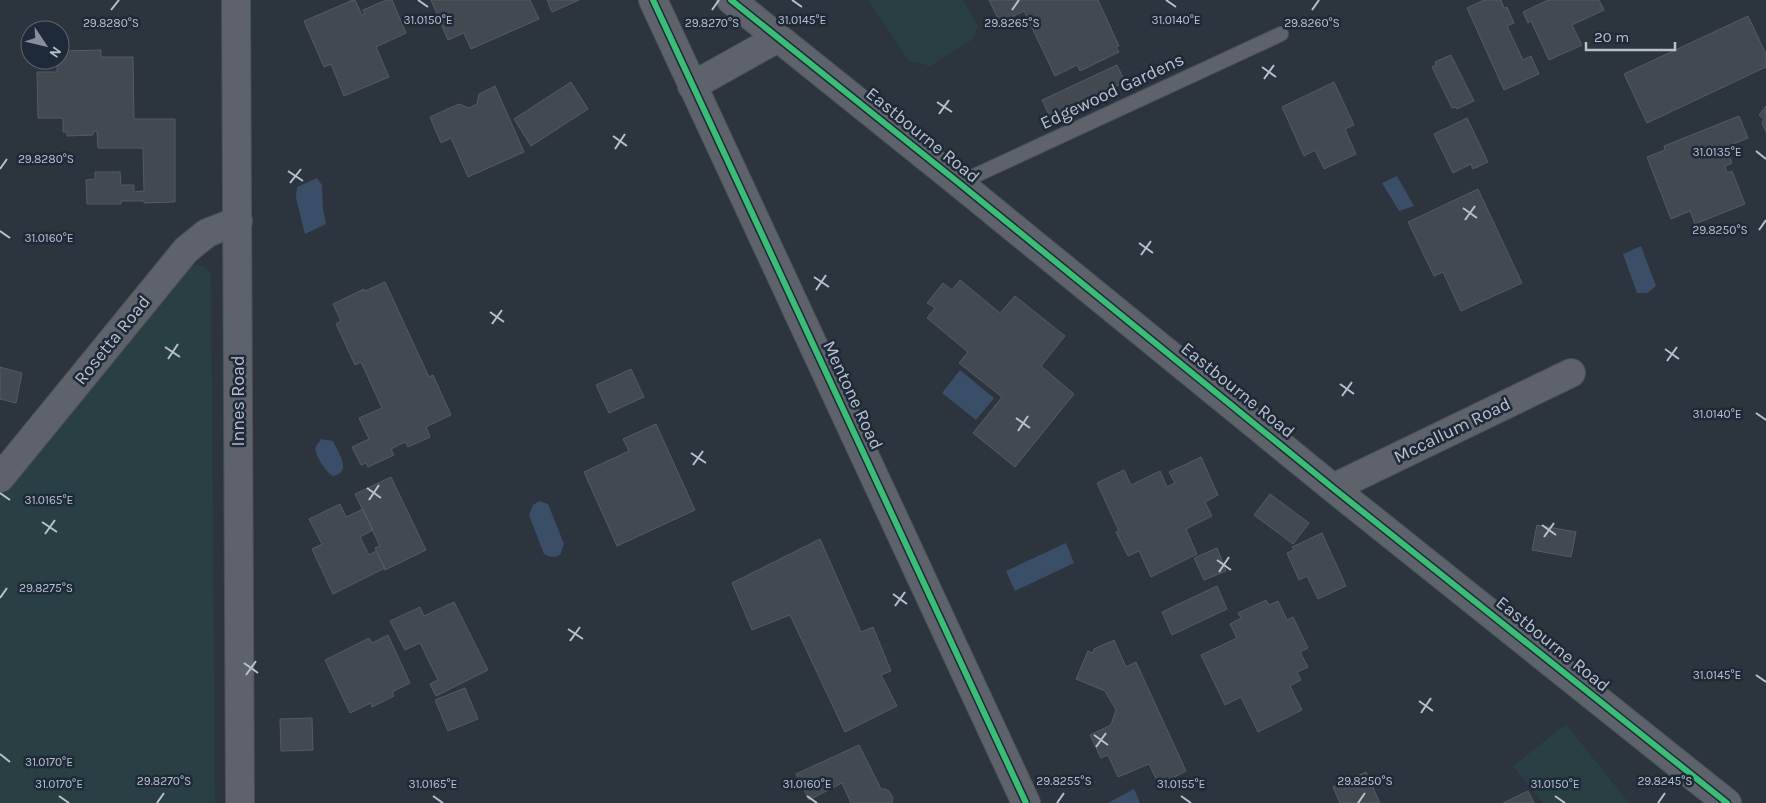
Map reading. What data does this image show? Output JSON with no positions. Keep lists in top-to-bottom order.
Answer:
{
  "streets": {
    "street": [
      "Eastbourne Road",
      "Rosetta Road",
      "Mentone Road",
      "Innes Road",
      "Mccallum Road"
    ],
    "lane": ["Edgewood Gardens"]
  },
  "crossings": [
    ["Edgewood Gardens", "Eastbourne Road"],
    ["Eastbourne Road", "Mccallum Road"],
    ["Rosetta Road", "Innes Road"]
  ],
  "scale_bar": "20 m",
  "north": "bottom right",
  "coordinates": [
    "31.0150°E",
    "31.0145°E",
    "31.0140°E",
    "29.8280°S",
    "29.8270°S",
    "29.8265°S",
    "29.8260°S",
    "31.0135°E",
    "29.8250°S",
    "31.0160°E",
    "31.0165°E",
    "29.8275°S",
    "31.0170°E",
    "29.8255°S",
    "29.8245°S",
    "31.0155°E"
  ]
}
